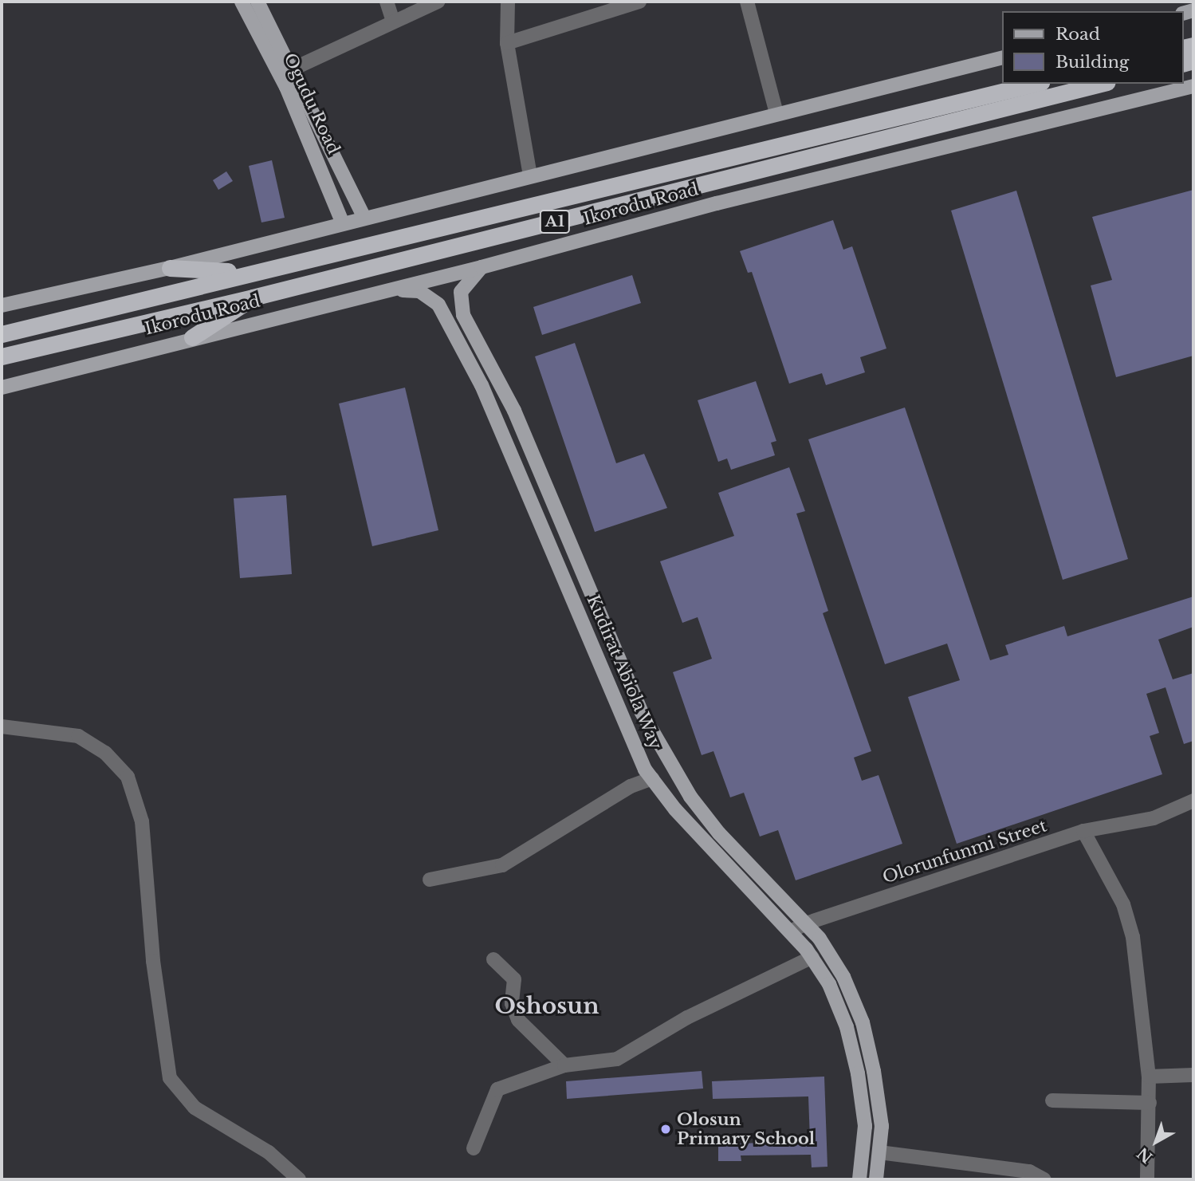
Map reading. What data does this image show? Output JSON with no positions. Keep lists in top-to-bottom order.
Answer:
{
  "streets": {
    "highway": ["Ikorodu Road", "A1"],
    "main road": ["Ogudu Road", "Kudirat Abiola Way"],
    "street": ["Olorunfunmi Street"]
  },
  "crossings": [
    ["Ikorodu Road", "Kudirat Abiola Way"],
    ["Kudirat Abiola Way", "Olorunfunmi Street"]
  ],
  "districts": ["Oshosun"],
  "places": ["Olosun Primary School"],
  "legend": ["Road", "Building"],
  "north": "bottom left"
}
